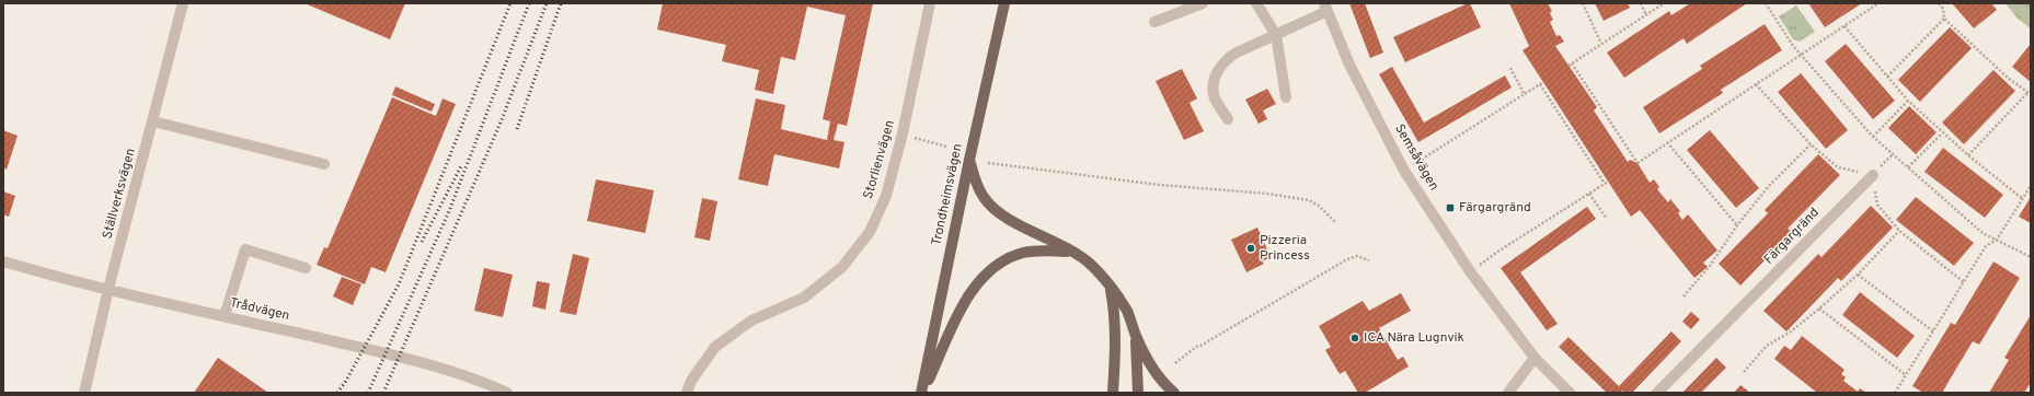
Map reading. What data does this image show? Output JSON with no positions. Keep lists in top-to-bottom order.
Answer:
{
  "streets": {
    "main road": ["Trondheimsvägen"],
    "street": [
      "Semsåvägen",
      "Storlienvägen",
      "Ställverksvägen",
      "Färgargränd",
      "Trådvägen"
    ]
  },
  "crossings": [
    ["Ställverksvägen", "Trådvägen"]
  ],
  "places": {
    "transit": ["Färgargränd"],
    "other": ["Pizzeria Princess", "ICA Nära Lugnvik"]
  }
}
